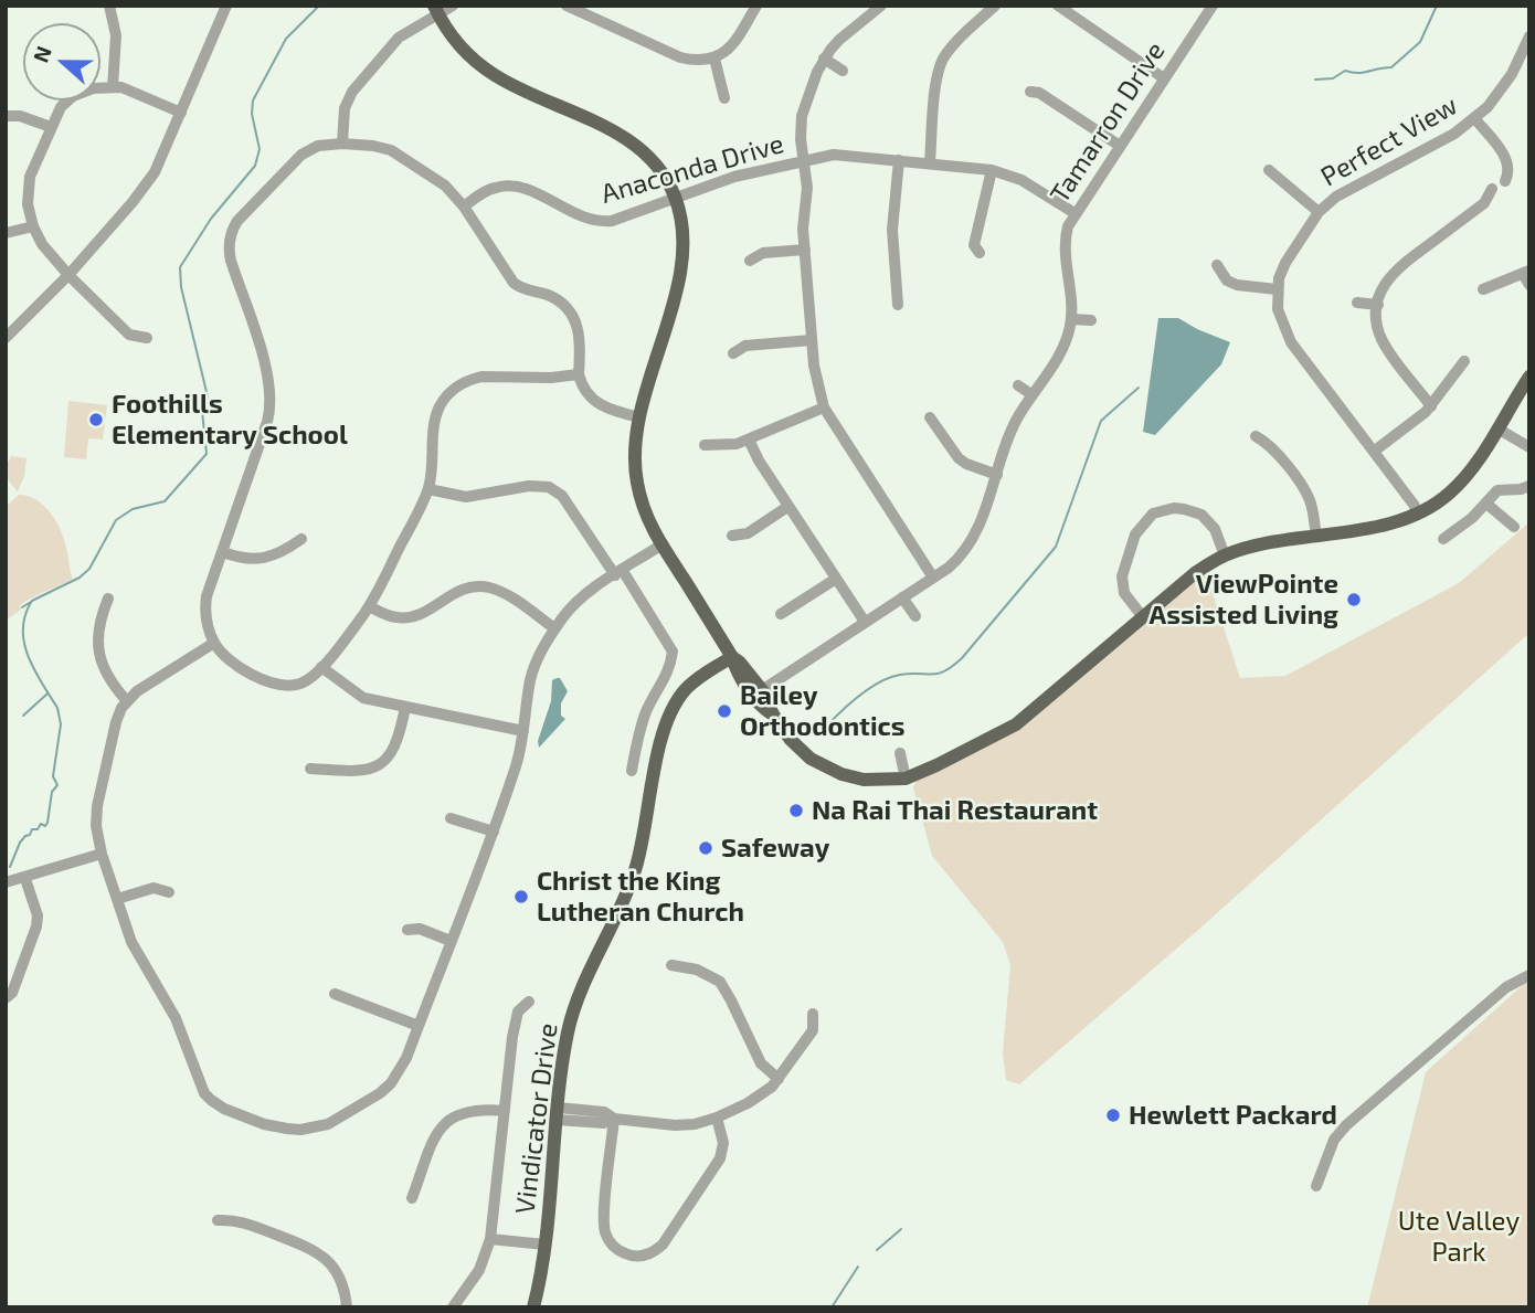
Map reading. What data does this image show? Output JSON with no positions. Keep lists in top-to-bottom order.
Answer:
{
  "streets": {
    "main road": ["Vindicator Drive"],
    "street": ["Tamarron Drive", "Perfect View", "Anaconda Drive"]
  },
  "crossings": [
    ["Tamarron Drive", "Anaconda Drive"]
  ],
  "parks": ["Ute Valley Park"],
  "places": [
    "Foothills Elementary School",
    "ViewPointe Assisted Living",
    "Bailey Orthodontics",
    "Na Rai Thai Restaurant",
    "Safeway",
    "Christ the King Lutheran Church",
    "Hewlett Packard"
  ],
  "north": "left"
}
